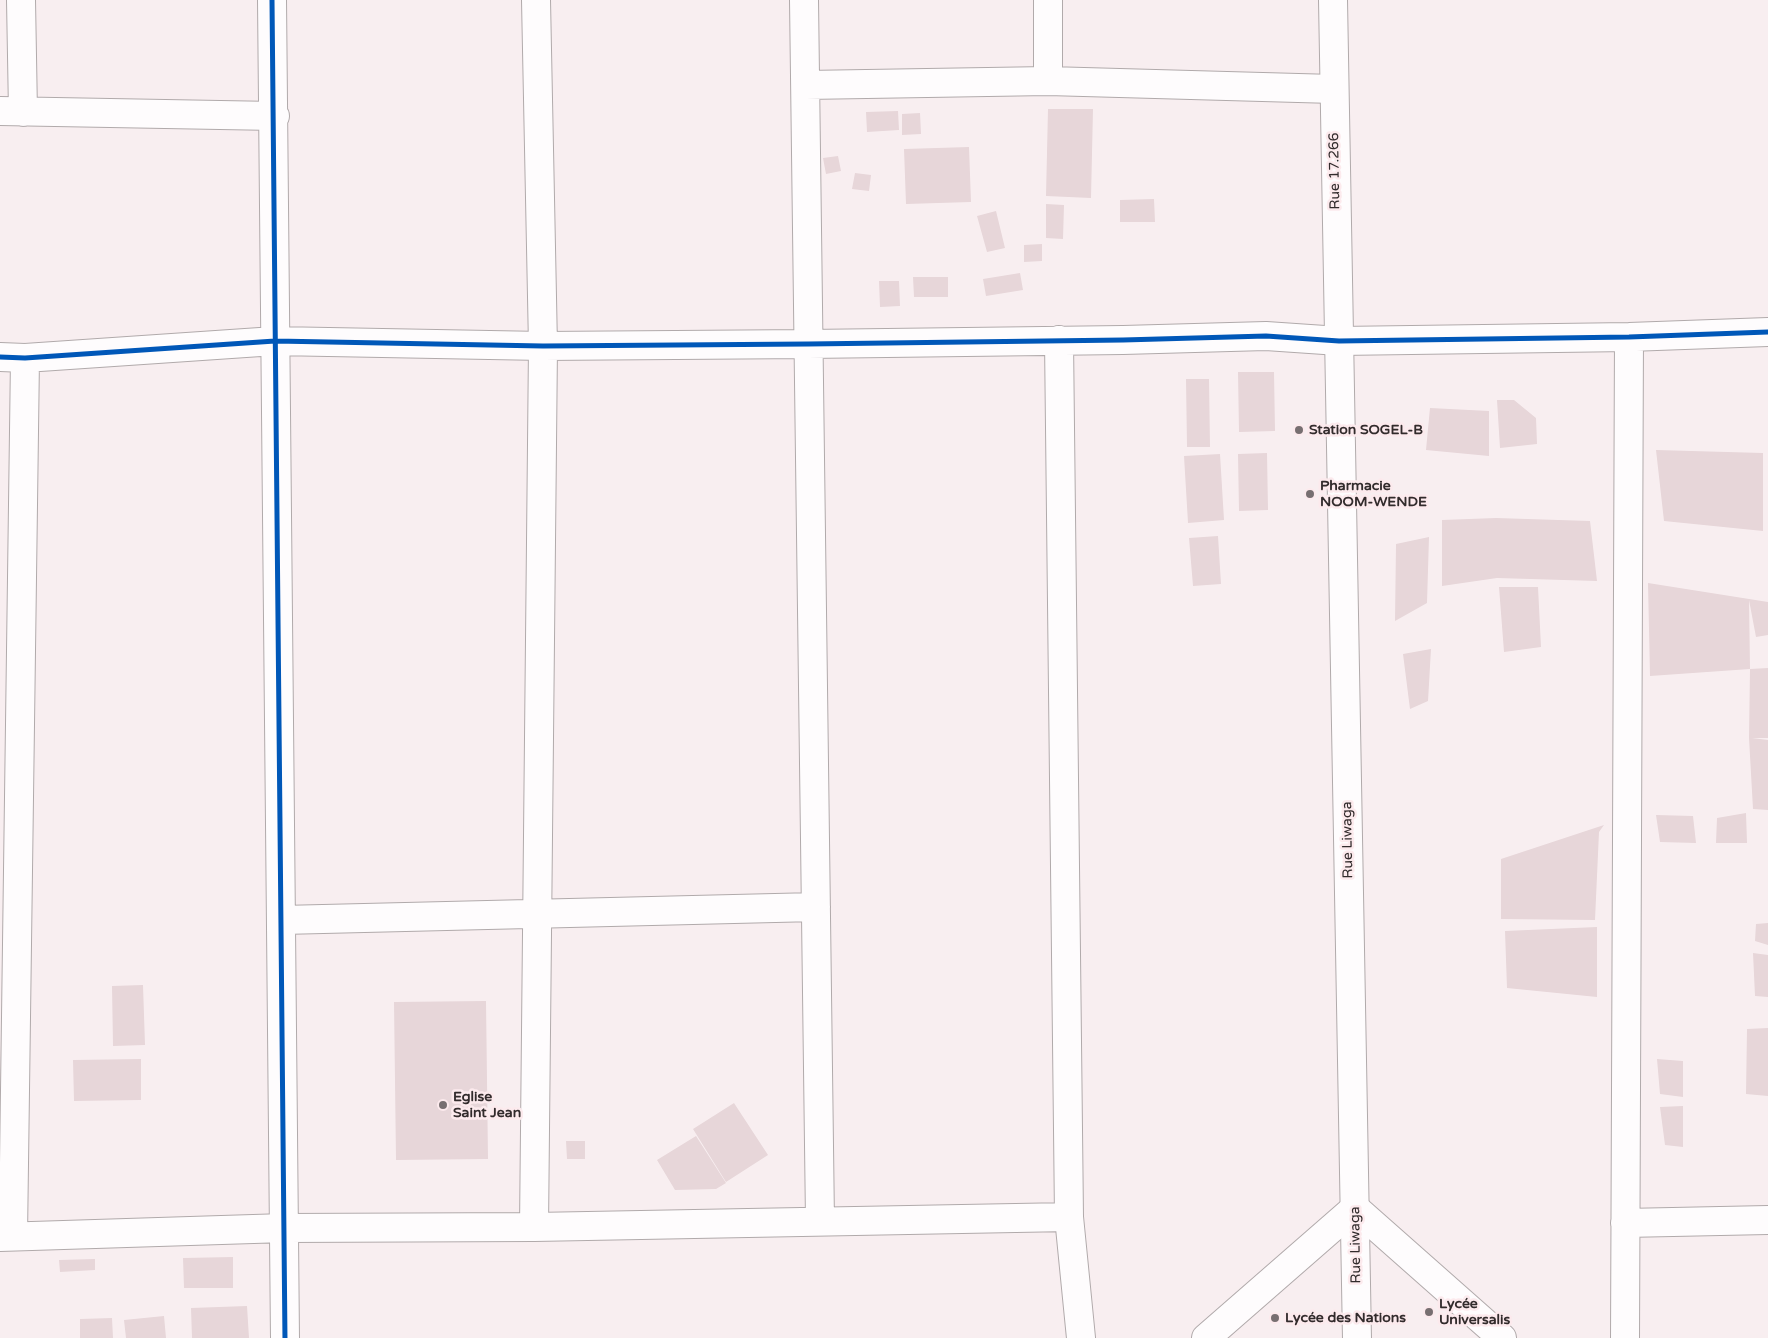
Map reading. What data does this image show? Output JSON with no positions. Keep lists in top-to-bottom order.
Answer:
{
  "streets": {
    "street": ["Rue 17.266", "Rue Liwaga"]
  },
  "crossings": [
    ["Rue 17.266", "Rue Liwaga"]
  ],
  "places": [
    "Station SOGEL-B",
    "Pharmacie NOOM-WENDE",
    "Eglise Saint Jean",
    "Lycée Universalis",
    "Lycée des Nations"
  ]
}
